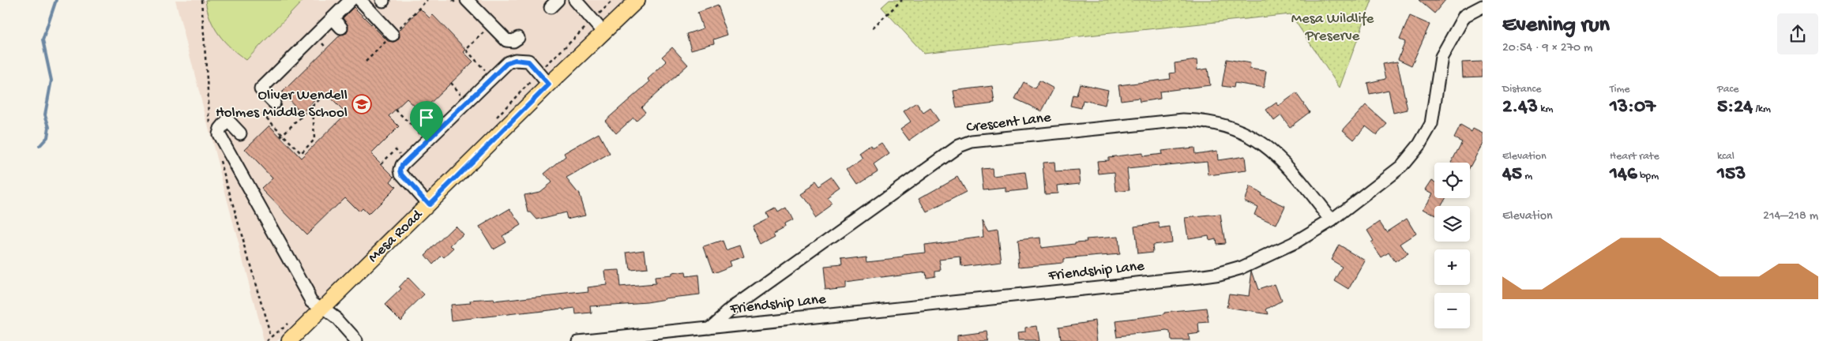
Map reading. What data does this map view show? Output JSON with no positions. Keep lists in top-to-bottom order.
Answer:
{
  "streets": {
    "main road": ["Mesa Road"],
    "street": ["Crescent Lane", "Friendship Lane"]
  },
  "crossings": [
    ["Crescent Lane", "Friendship Lane"]
  ],
  "parks": ["Mesa Wildlife Preserve"],
  "places": {
    "school or university": ["Oliver Wendell Holmes Middle School"]
  },
  "page": {
    "heading": ["Evening run", "20:54 · 9 × 270 m"],
    "stats": [
      ["Distance", "2.43 km"],
      ["Time", "13:07"],
      ["Pace", "5:24 /km"],
      ["Elevation", "45 m"],
      ["Heart rate", "146 bpm"],
      ["kcal", "153"]
    ],
    "map_buttons": ["+", "−"],
    "chart": ["Elevation", "214–218 m"]
  }
}
